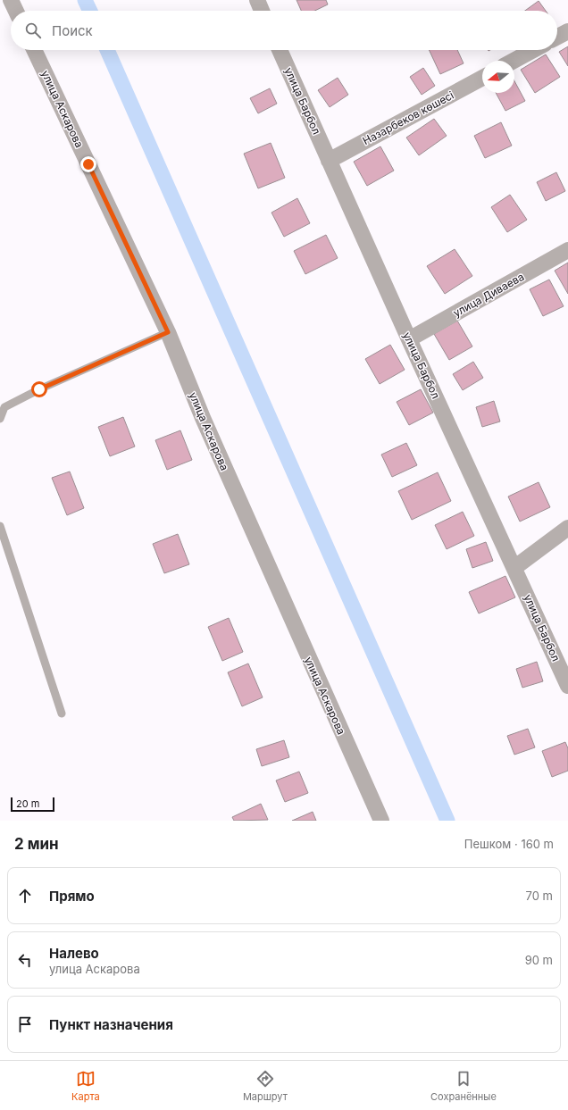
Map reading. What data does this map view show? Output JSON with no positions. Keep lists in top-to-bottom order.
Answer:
{
  "streets": {
    "street": [
      "улица Барбол",
      "улица Аскарова",
      "Назарбеков көшесі",
      "улица Диваева"
    ]
  },
  "crossings": [
    ["улица Барбол", "Назарбеков көшесі"],
    ["улица Барбол", "улица Диваева"]
  ],
  "scale_bar": "20 m",
  "north": "left",
  "page": {
    "search": "Поиск",
    "scale": "20 m",
    "heading": ["2 мин", "Пешком · 160 m"],
    "list": [
      ["Прямо", "70 m"],
      ["Налево", "улица Аскарова", "90 m"],
      "Пункт назначения"
    ],
    "nav": ["Карта", "Маршрут", "Сохранённые"]
  }
}
